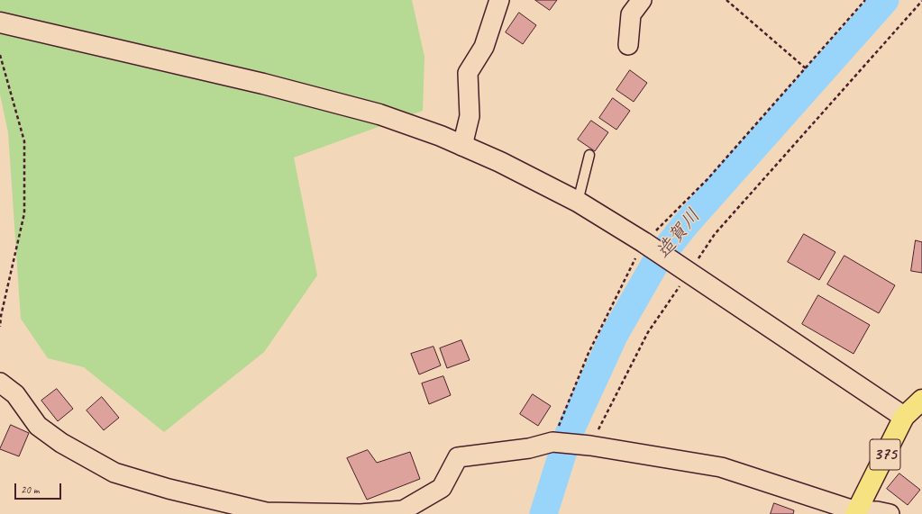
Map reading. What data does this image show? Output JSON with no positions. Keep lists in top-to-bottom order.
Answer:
{
  "streets": {
    "highway": ["375"]
  },
  "water": ["造賀川"],
  "scale_bar": "20 m"
}
